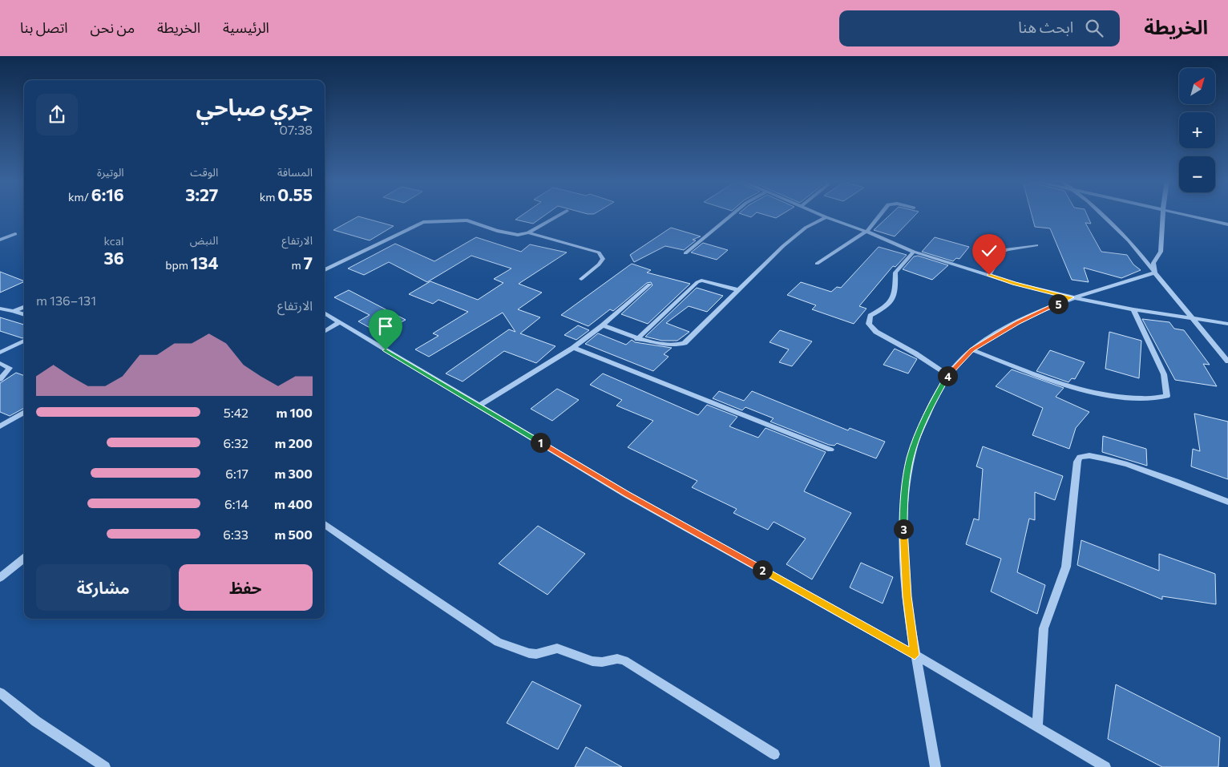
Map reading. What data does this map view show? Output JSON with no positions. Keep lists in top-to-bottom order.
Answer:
{
  "north": "top right",
  "page": {
    "header": "الخريطة",
    "search": "ابحث هنا",
    "nav": [
      "الرئيسية",
      "الخريطة",
      "من نحن",
      "اتصل بنا"
    ],
    "map_buttons": ["+", "−"],
    "heading": ["جري صباحي", "07:38"],
    "stats": [
      ["المسافة", "0.55 km"],
      ["الوقت", "3:27"],
      ["الوتيرة", "6:16 /km"],
      ["الارتفاع", "7 m"],
      ["النبض", "134 bpm"],
      ["kcal", "36"]
    ],
    "chart": ["الارتفاع", "131–136 m"],
    "pins": [
      "5",
      "4",
      "1",
      "3",
      "2"
    ],
    "list": [
      {
        "name": "100 m",
        "note": "5:42"
      },
      {
        "name": "200 m",
        "note": "6:32"
      },
      {
        "name": "300 m",
        "note": "6:17"
      },
      {
        "name": "400 m",
        "note": "6:14"
      },
      {
        "name": "500 m",
        "note": "6:33"
      }
    ],
    "buttons": ["حفظ", "مشاركة"]
  }
}
